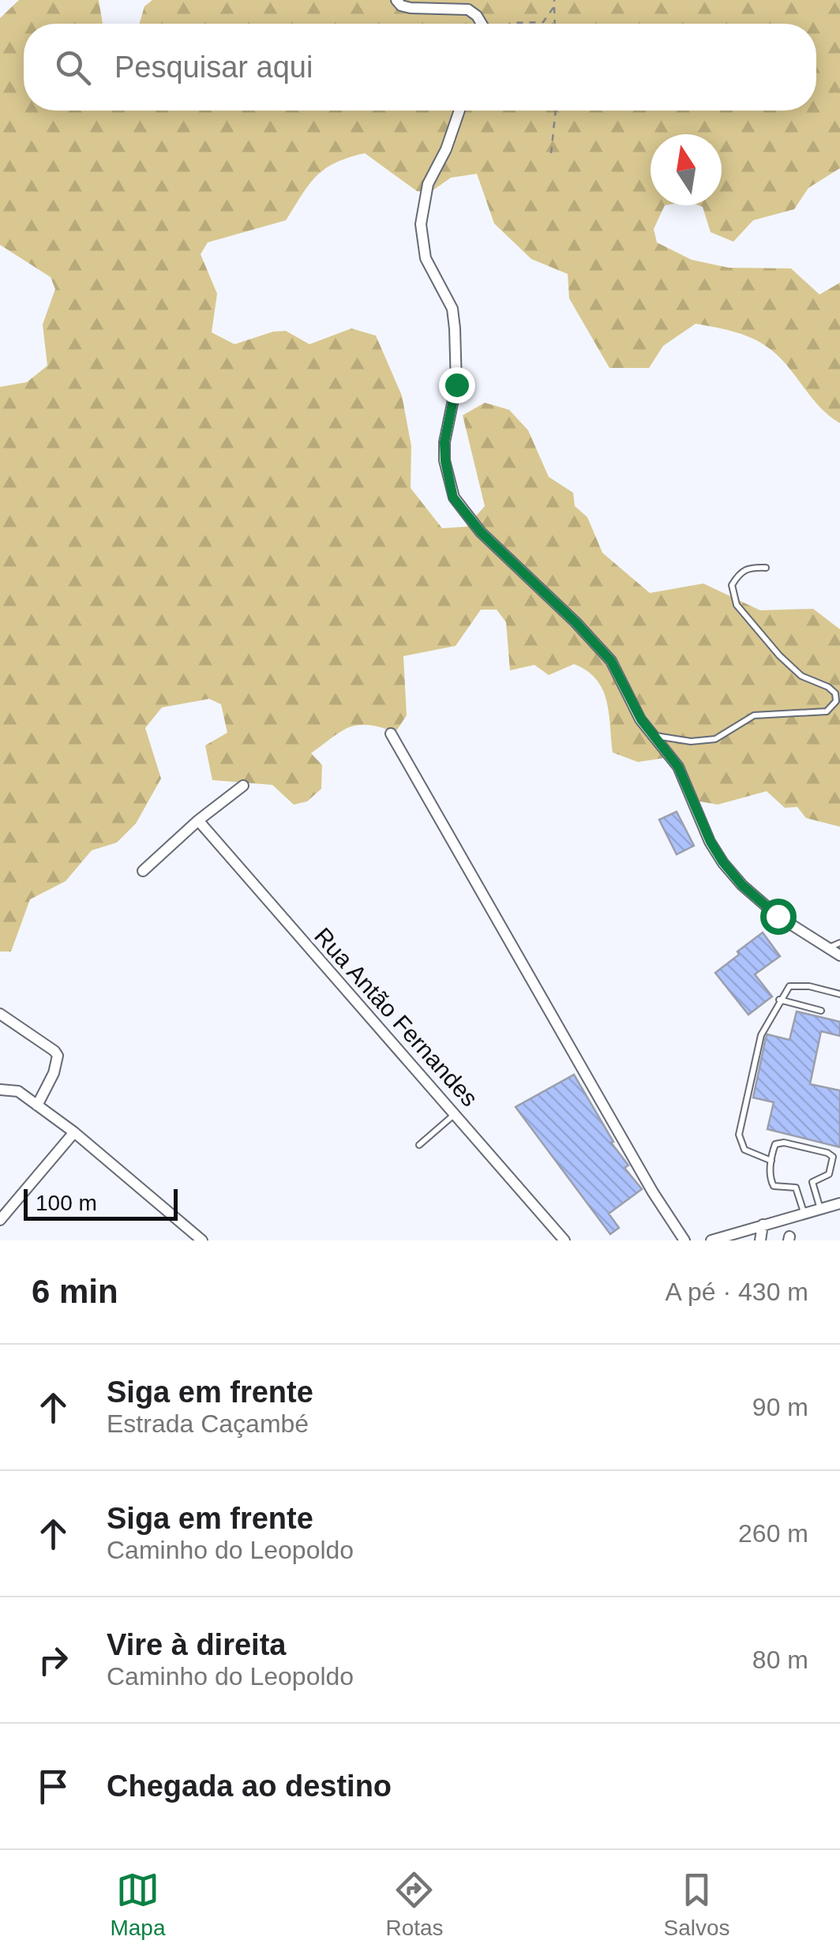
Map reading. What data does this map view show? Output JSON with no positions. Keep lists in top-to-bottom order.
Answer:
{
  "streets": {
    "street": ["Rua Antão Fernandes"]
  },
  "scale_bar": "100 m",
  "north": "top",
  "page": {
    "search": "Pesquisar aqui",
    "scale": "100 m",
    "heading": ["6 min", "A pé · 430 m"],
    "list": [
      ["Siga em frente", "Estrada Caçambé", "90 m"],
      ["Siga em frente", "Caminho do Leopoldo", "260 m"],
      ["Vire à direita", "Caminho do Leopoldo", "80 m"],
      "Chegada ao destino"
    ],
    "nav": ["Mapa", "Rotas", "Salvos"]
  }
}
